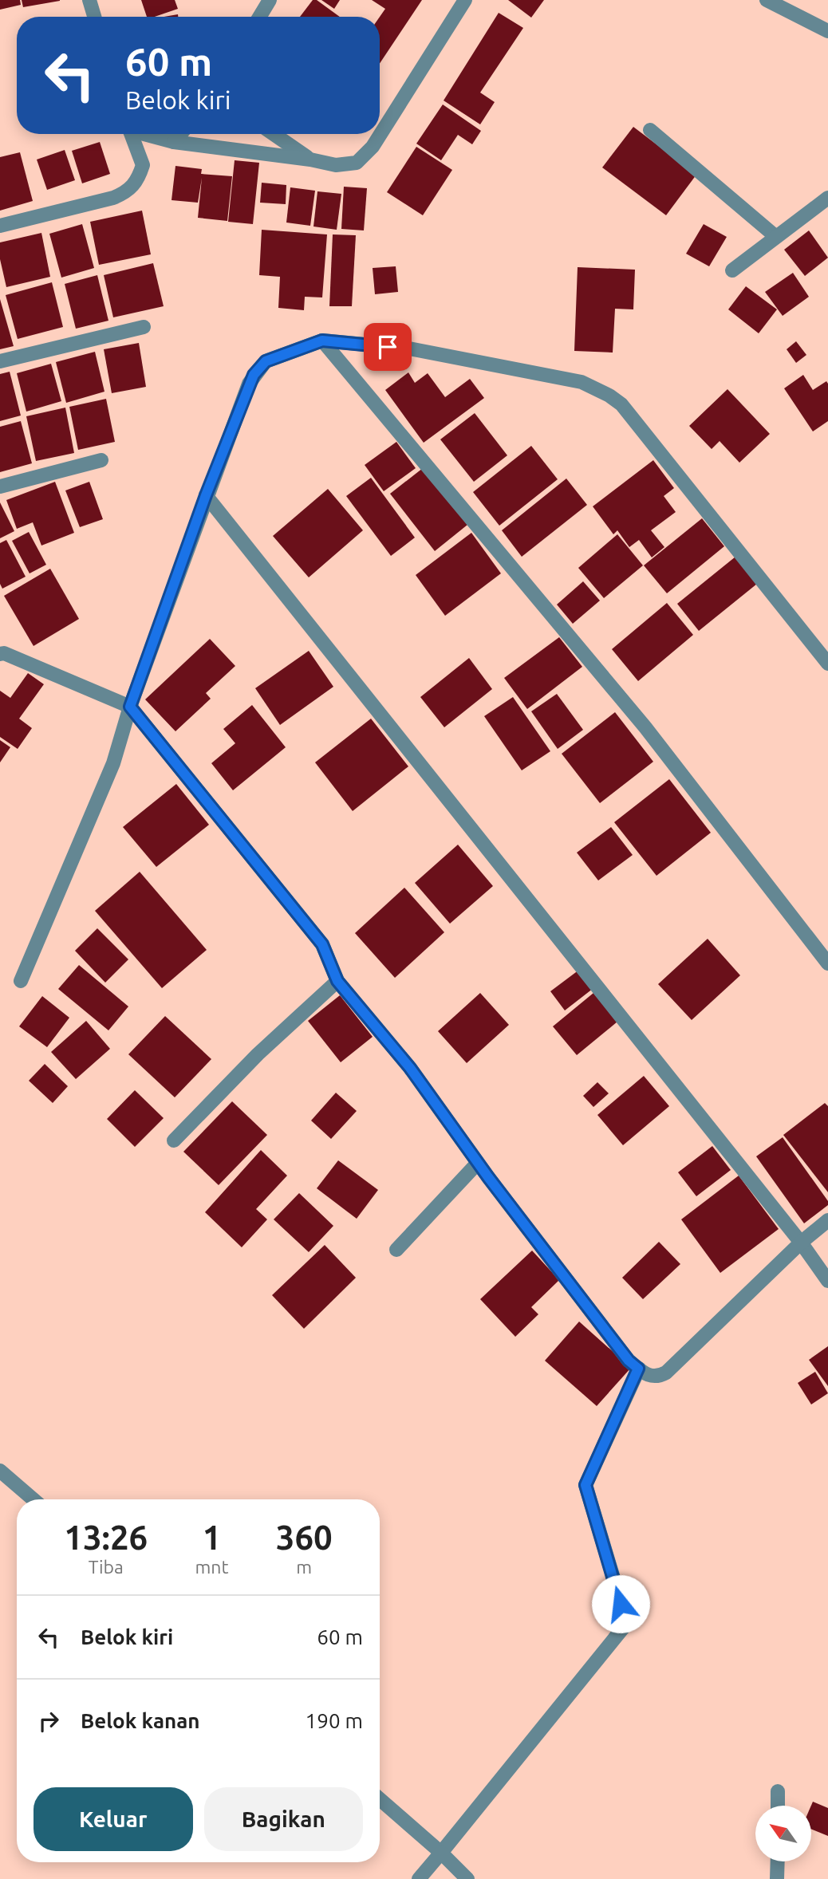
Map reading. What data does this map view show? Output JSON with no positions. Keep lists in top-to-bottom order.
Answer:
{
  "north": "top left",
  "page": {
    "turn": ["60 m", "Belok kiri"],
    "eta": [
      "13:26",
      "Tiba",
      "1",
      "mnt",
      "360",
      "m"
    ],
    "list": [
      {
        "name": "Belok kiri",
        "value": "60 m"
      },
      {
        "name": "Belok kanan",
        "value": "190 m"
      }
    ],
    "buttons": ["Keluar", "Bagikan"]
  }
}
